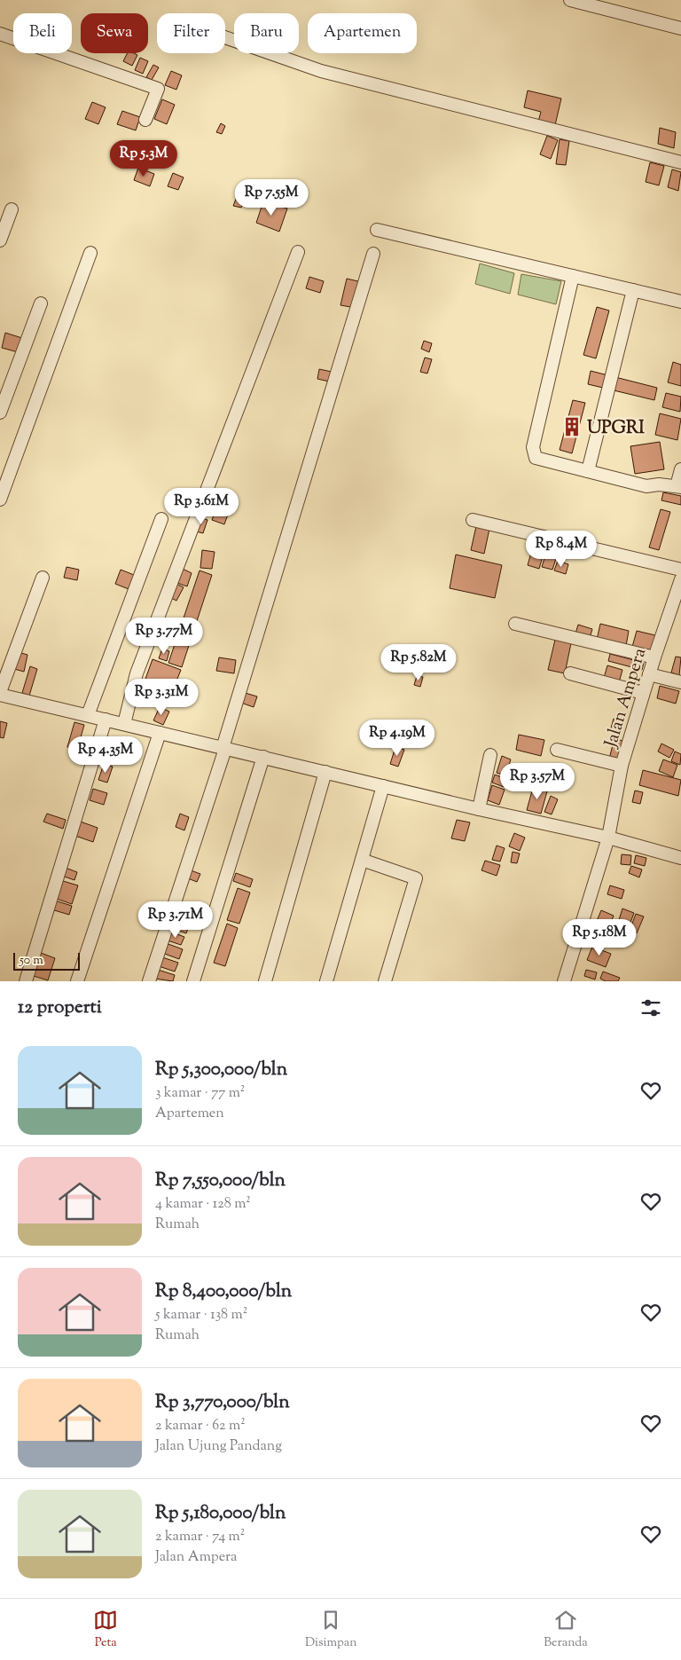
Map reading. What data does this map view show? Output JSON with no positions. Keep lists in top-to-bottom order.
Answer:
{
  "streets": {
    "street": ["Jalan Ampera"]
  },
  "places": {
    "building": ["UPGRI"]
  },
  "scale_bar": "50 m",
  "page": {
    "chip": [
      "Beli",
      "Sewa",
      "Filter",
      "Baru",
      "Apartemen"
    ],
    "price": [
      "Rp 5.3M",
      "Rp 7.55M",
      "Rp 3.61M",
      "Rp 8.4M",
      "Rp 3.77M",
      "Rp 5.82M",
      "Rp 3.31M",
      "Rp 4.19M",
      "Rp 4.35M",
      "Rp 3.57M",
      "Rp 3.71M",
      "Rp 5.18M"
    ],
    "scale": "50 m",
    "heading": "12 properti",
    "list": [
      {
        "name": "Rp 5,300,000/bln",
        "note": "3 kamar · 77 m² · Apartemen"
      },
      {
        "name": "Rp 7,550,000/bln",
        "note": "4 kamar · 128 m² · Rumah"
      },
      {
        "name": "Rp 8,400,000/bln",
        "note": "5 kamar · 138 m² · Rumah"
      },
      {
        "name": "Rp 3,770,000/bln",
        "note": "2 kamar · 62 m² · Jalan Ujung Pandang"
      },
      {
        "name": "Rp 5,180,000/bln",
        "note": "2 kamar · 74 m² · Jalan Ampera"
      }
    ],
    "tabs": ["Peta", "Disimpan", "Beranda"]
  }
}
